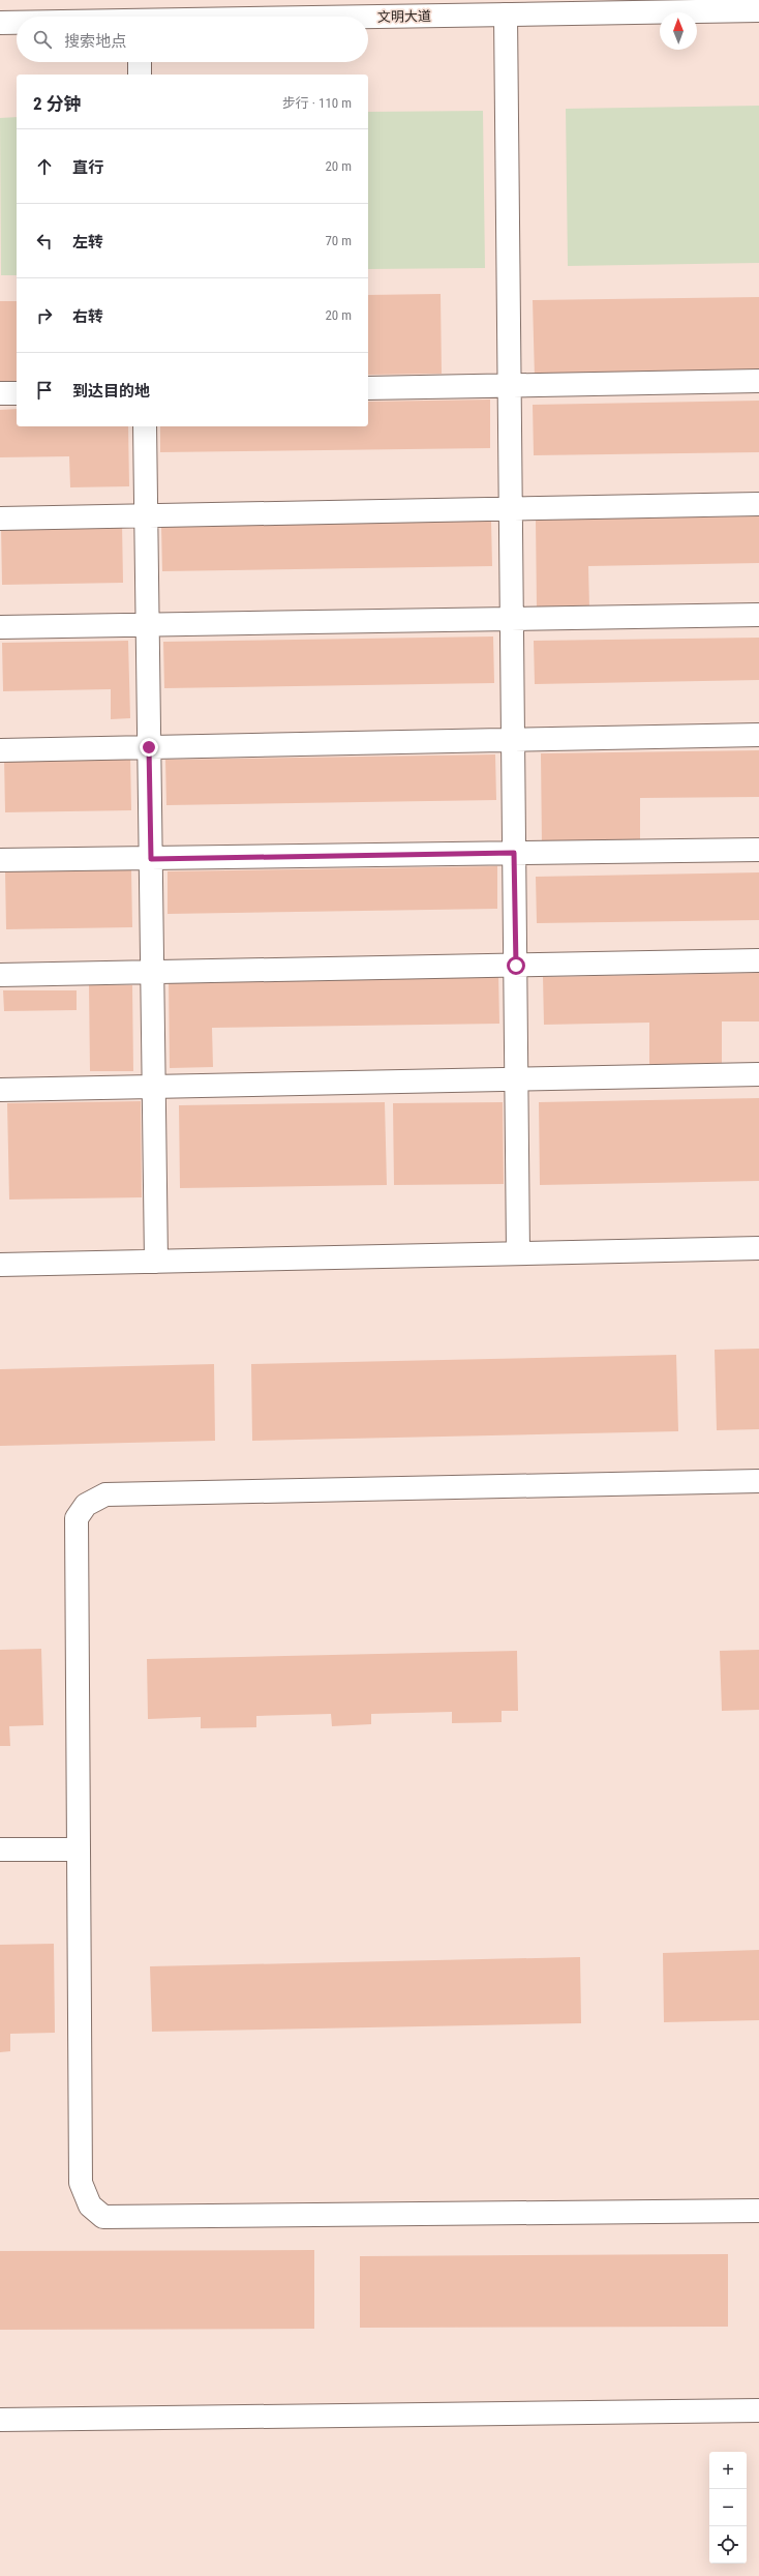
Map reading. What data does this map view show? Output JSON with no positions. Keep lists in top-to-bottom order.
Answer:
{
  "streets": {
    "street": ["文明大道"]
  },
  "north": "top",
  "page": {
    "search": "搜索地点",
    "heading": ["2 分钟", "步行 · 110 m"],
    "list": [
      ["直行", "20 m"],
      ["左转", "70 m"],
      ["右转", "20 m"],
      "到达目的地"
    ],
    "map_buttons": ["+", "−"]
  }
}
